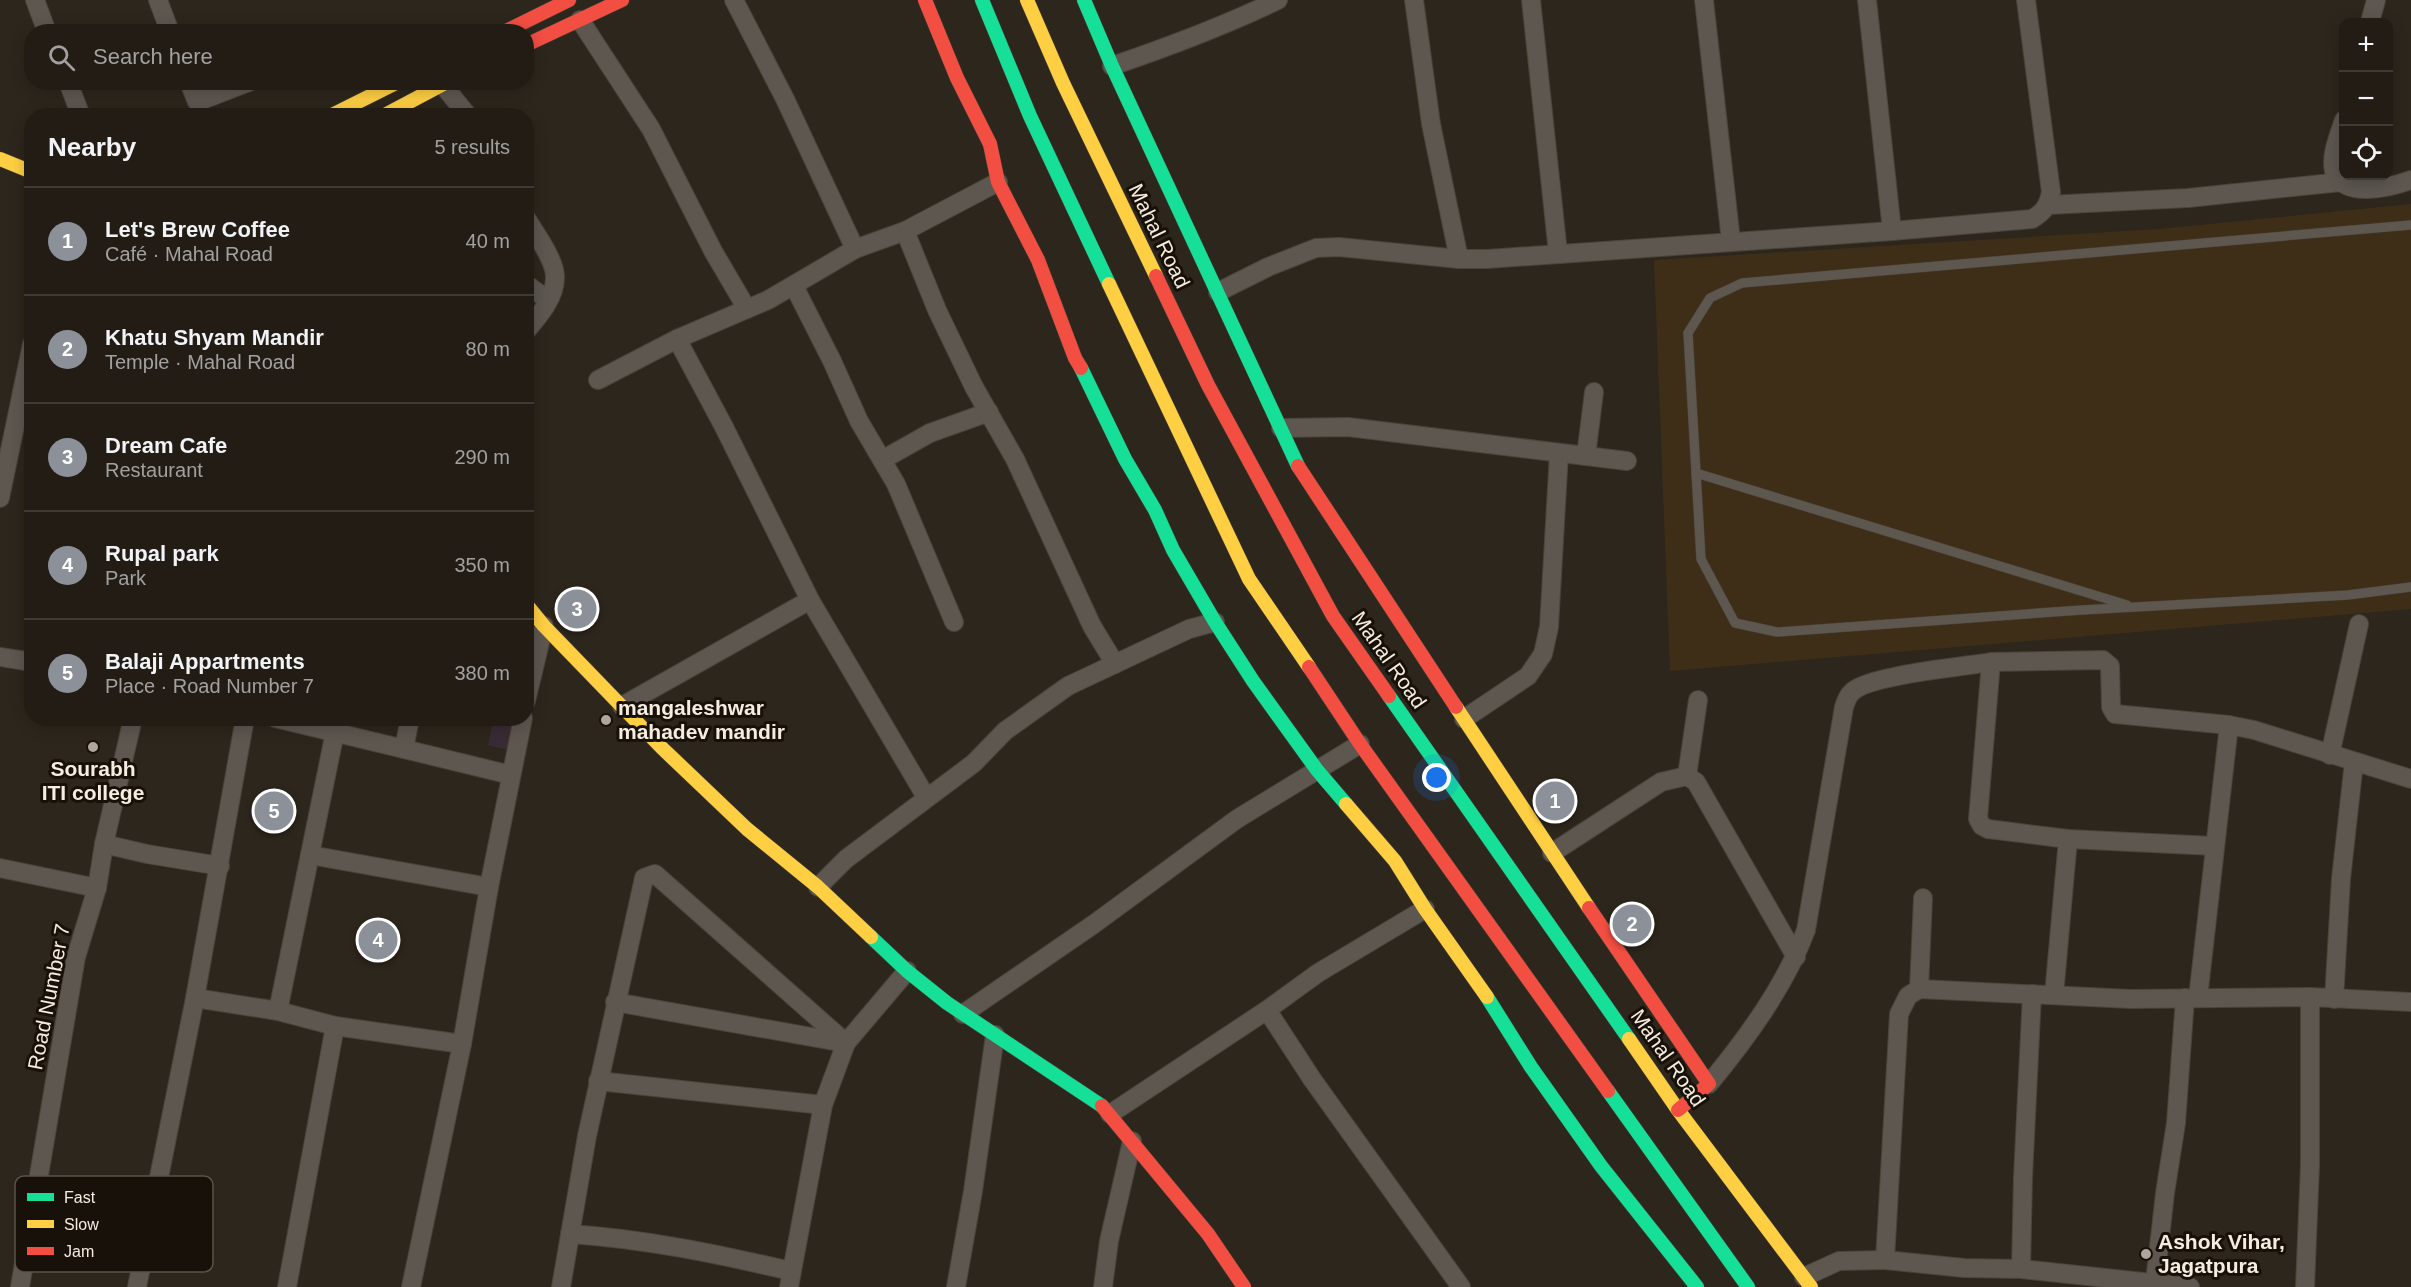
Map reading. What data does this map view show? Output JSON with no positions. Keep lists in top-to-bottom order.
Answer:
{
  "streets": {
    "street": ["Mahal Road", "Road Number 7"]
  },
  "places": ["mangaleshwar mahadev mandir", "Sourabh ITI college", "Ashok Vihar, Jagatpura"],
  "legend": ["Fast", "Slow", "Jam"],
  "page": {
    "map_buttons": ["+", "−"],
    "search": "Search here",
    "heading": ["Nearby", "5 results"],
    "list": [
      {
        "mark": "1",
        "name": "Let's Brew Coffee",
        "note": "Café · Mahal Road",
        "value": "40 m"
      },
      {
        "mark": "2",
        "name": "Khatu Shyam Mandir",
        "note": "Temple · Mahal Road",
        "value": "80 m"
      },
      {
        "mark": "3",
        "name": "Dream Cafe",
        "note": "Restaurant",
        "value": "290 m"
      },
      {
        "mark": "4",
        "name": "Rupal park",
        "note": "Park",
        "value": "350 m"
      },
      {
        "mark": "5",
        "name": "Balaji Appartments",
        "note": "Place · Road Number 7",
        "value": "380 m"
      }
    ],
    "pins": [
      "3",
      "1",
      "5",
      "2",
      "4"
    ]
  }
}
